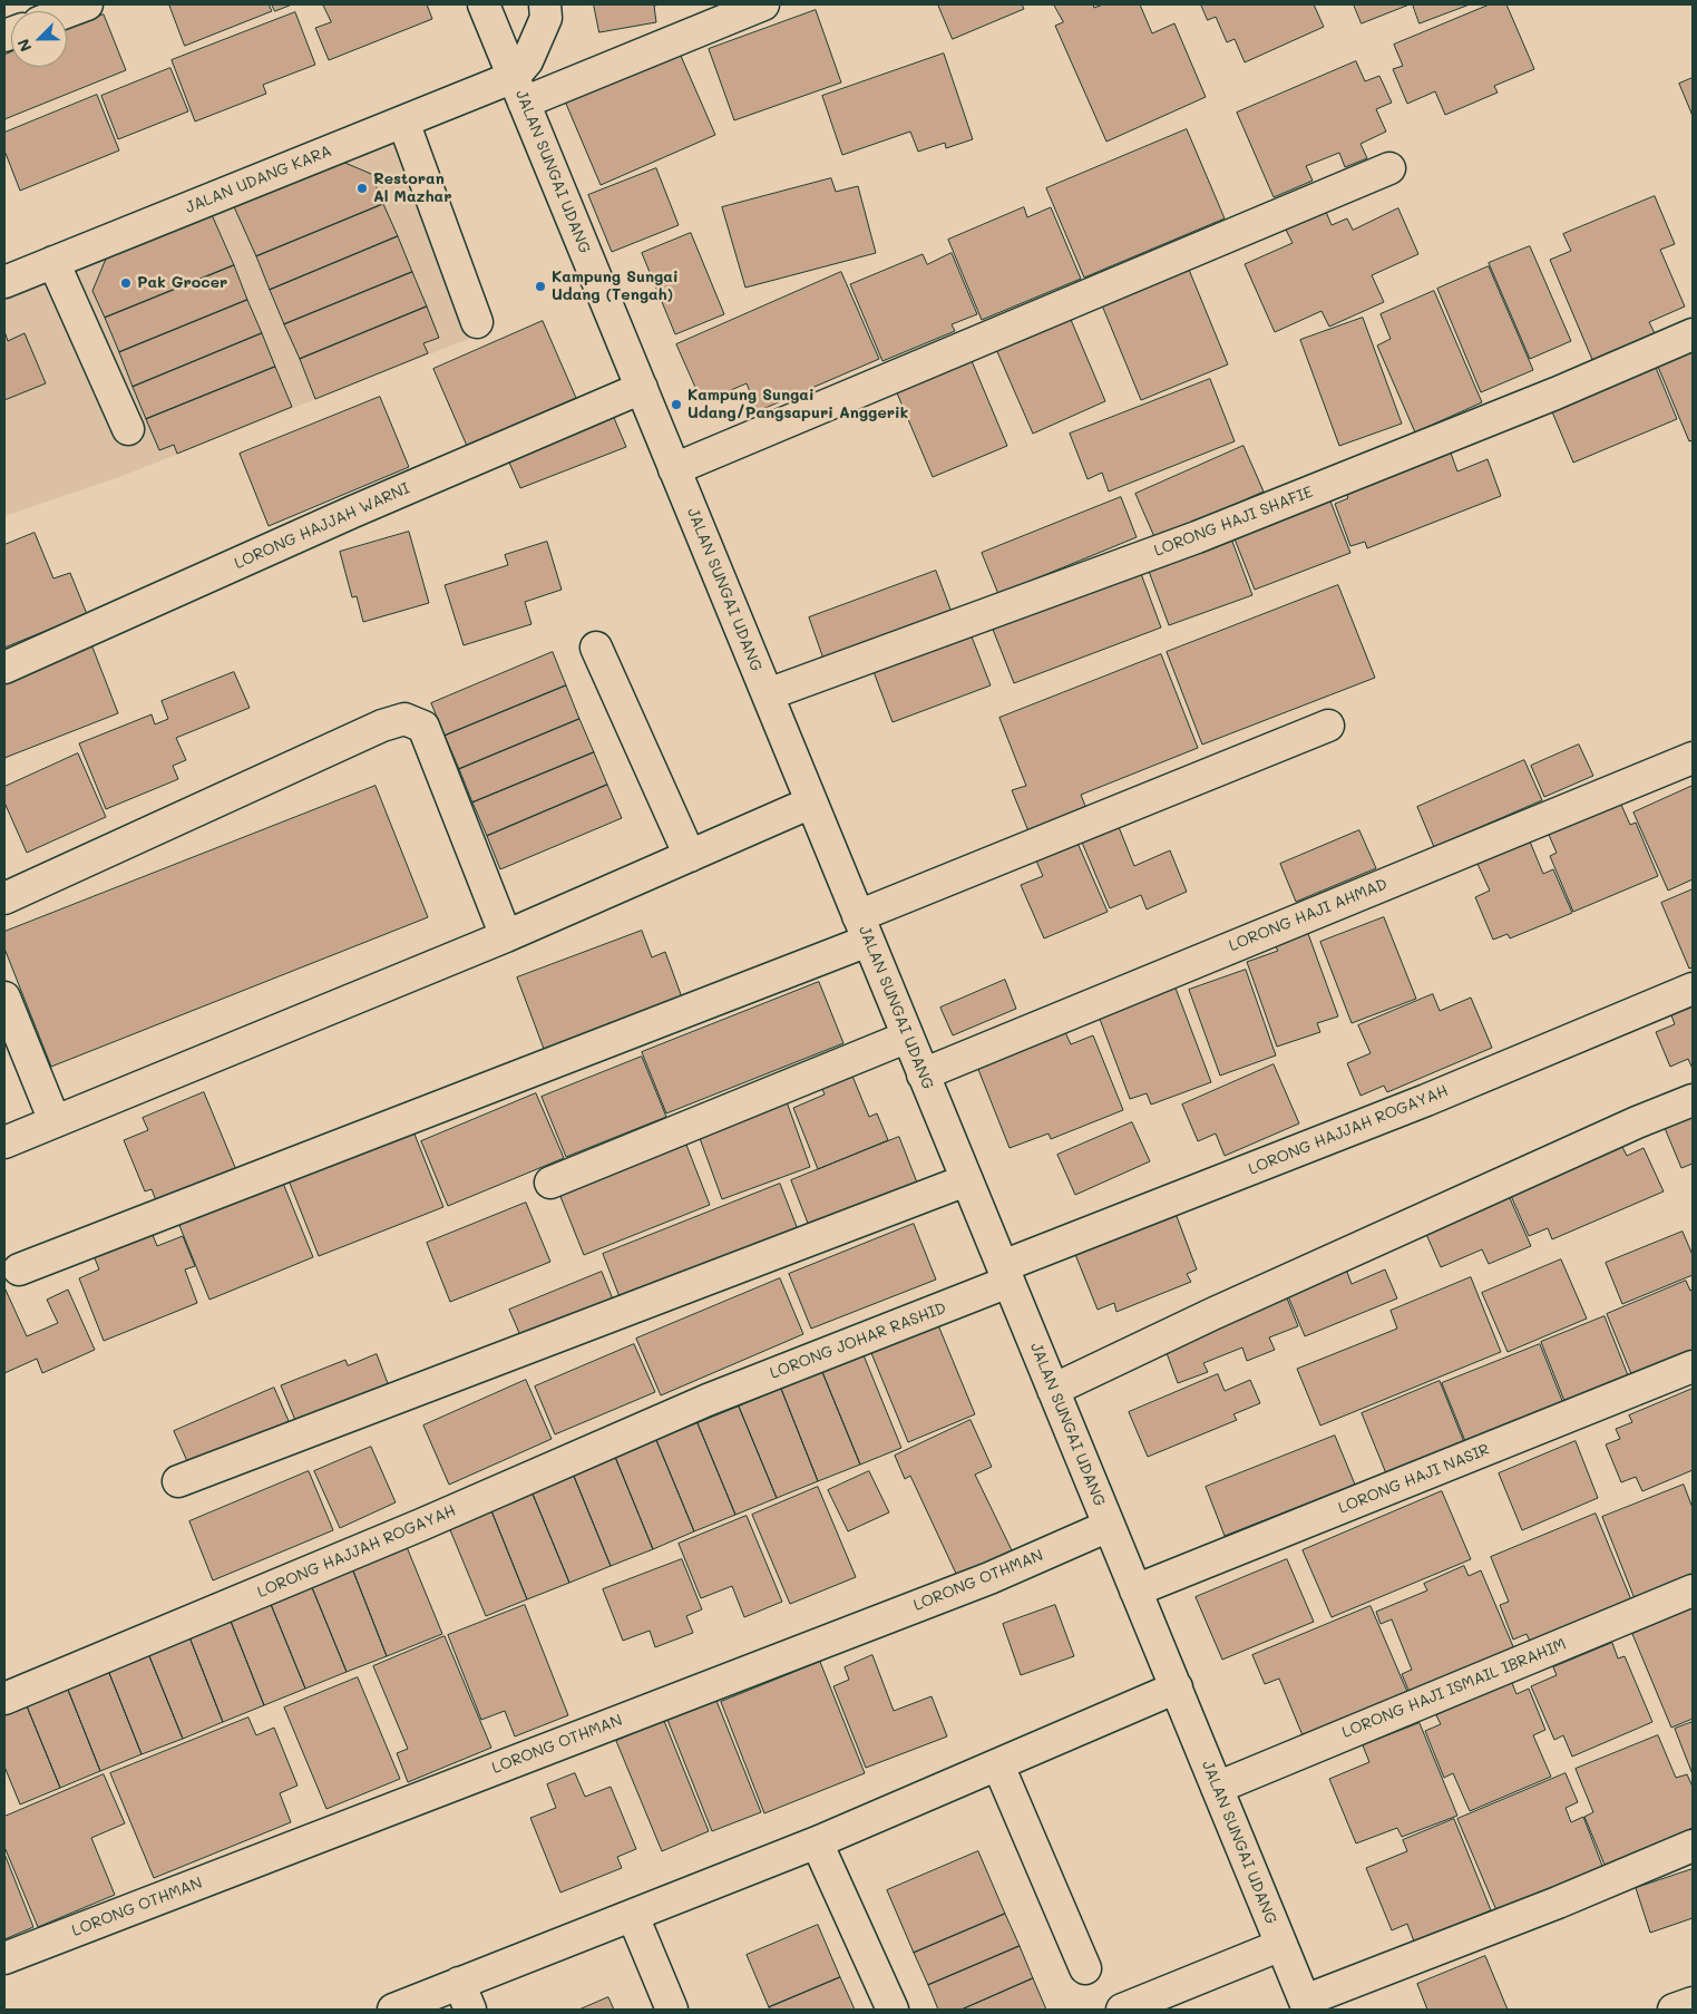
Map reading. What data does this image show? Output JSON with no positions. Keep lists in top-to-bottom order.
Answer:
{
  "streets": {
    "street": [
      "JALAN SUNGAI UDANG",
      "JALAN UDANG KARA",
      "LORONG HAJI SHAFIE",
      "LORONG HAJJAH WARNI",
      "LORONG HAJI AHMAD",
      "LORONG HAJJAH ROGAYAH",
      "LORONG JOHAR RASHID",
      "LORONG HAJI NASIR",
      "LORONG OTHMAN",
      "LORONG HAJI ISMAIL IBRAHIM"
    ]
  },
  "crossings": [
    ["JALAN SUNGAI UDANG", "JALAN UDANG KARA"],
    ["JALAN SUNGAI UDANG", "LORONG HAJI SHAFIE"],
    ["JALAN SUNGAI UDANG", "LORONG HAJJAH WARNI"],
    ["JALAN SUNGAI UDANG", "LORONG HAJI AHMAD"],
    ["JALAN SUNGAI UDANG", "LORONG HAJJAH ROGAYAH"],
    ["JALAN SUNGAI UDANG", "LORONG JOHAR RASHID"],
    ["JALAN SUNGAI UDANG", "LORONG HAJI NASIR"],
    ["JALAN SUNGAI UDANG", "LORONG OTHMAN"],
    ["JALAN SUNGAI UDANG", "LORONG HAJI ISMAIL IBRAHIM"],
    ["LORONG HAJJAH ROGAYAH", "LORONG JOHAR RASHID"]
  ],
  "places": [
    "Restoran Al Mazhar",
    "Pak Grocer",
    "Kampung Sungai Udang (Tengah)",
    "Kampung Sungai Udang/Pangsapuri Anggerik"
  ],
  "north": "bottom left"
}
